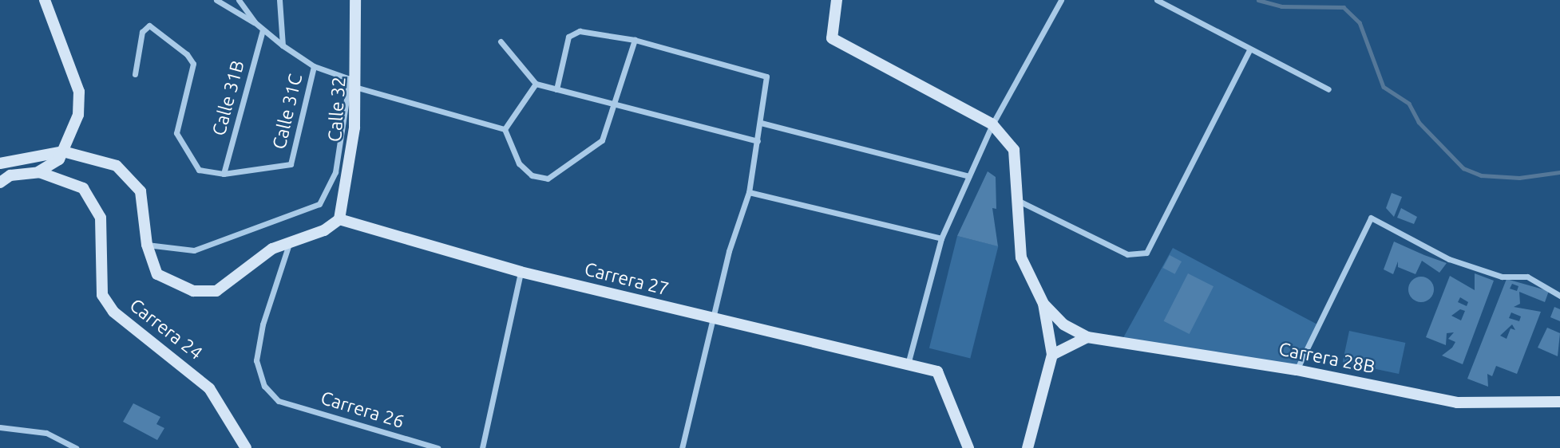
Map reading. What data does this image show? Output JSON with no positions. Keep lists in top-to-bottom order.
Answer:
{
  "streets": {
    "main road": [
      "Calle 32",
      "Carrera 27",
      "Carrera 24",
      "Carrera 28B"
    ],
    "street": ["Calle 31B", "Calle 31C", "Carrera 26"]
  },
  "crossings": [
    ["Calle 31B", "Calle 31C"],
    ["Calle 32", "Carrera 27"],
    ["Calle 32", "Carrera 24"],
    ["Carrera 27", "Carrera 24"],
    ["Carrera 24", "Carrera 26"]
  ]
}
